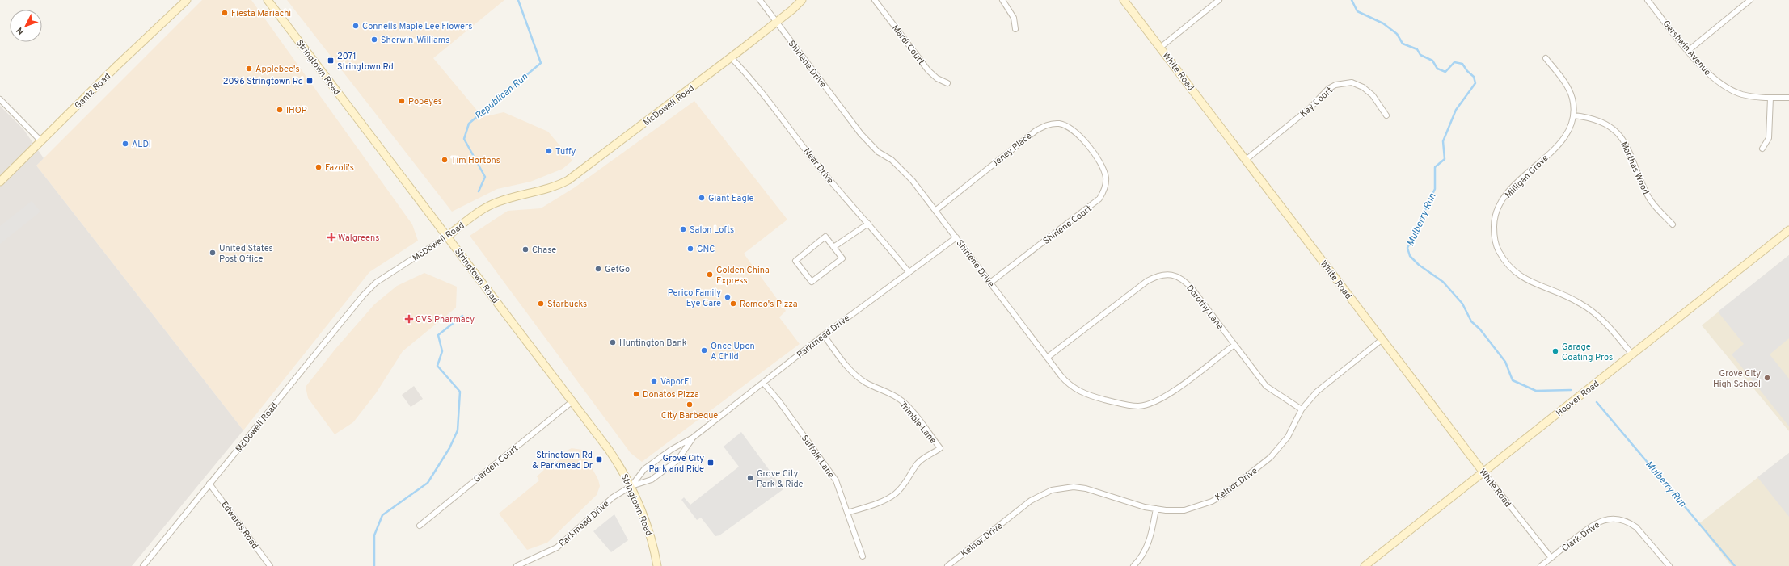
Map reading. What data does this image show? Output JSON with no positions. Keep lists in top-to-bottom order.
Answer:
{
  "streets": {
    "main road": [
      "Stringtown Road",
      "White Road",
      "Gantz Road",
      "McDowell Road",
      "Hoover Road"
    ],
    "street": [
      "Mardi Court",
      "Gershwin Avenue",
      "Shirlene Drive",
      "Kay Court",
      "Jeney Place",
      "Near Drive",
      "Marthas Wood",
      "Milligan Grove",
      "Shirlene Court",
      "Dorothy Lane",
      "Parkmead Drive",
      "Trimble Lane",
      "Suffolk Lane",
      "Garden Court",
      "Kelnor Drive",
      "Edwards Road",
      "Clark Drive"
    ]
  },
  "crossings": [
    ["Shirlene Drive", "McDowell Road"],
    ["Shirlene Drive", "Jeney Place"],
    ["Shirlene Drive", "Shirlene Court"],
    ["Shirlene Drive", "Dorothy Lane"],
    ["Shirlene Drive", "Parkmead Drive"],
    ["Stringtown Road", "McDowell Road"],
    ["Stringtown Road", "Parkmead Drive"],
    ["Stringtown Road", "Garden Court"],
    ["White Road", "Kay Court"],
    ["White Road", "Hoover Road"],
    ["White Road", "Kelnor Drive"],
    ["White Road", "Clark Drive"],
    ["McDowell Road", "Near Drive"],
    ["McDowell Road", "Edwards Road"],
    ["Jeney Place", "Shirlene Court"],
    ["Near Drive", "Parkmead Drive"],
    ["Marthas Wood", "Milligan Grove"],
    ["Milligan Grove", "Hoover Road"],
    ["Dorothy Lane", "Kelnor Drive"],
    ["Parkmead Drive", "Trimble Lane"],
    ["Parkmead Drive", "Suffolk Lane"],
    ["Trimble Lane", "Suffolk Lane"]
  ],
  "water": ["Republican Run", "Mulberry Run"],
  "places": {
    "other": [
      "Fiesta Mariachi",
      "Connells Maple Lee Flowers",
      "Sherwin-Williams",
      "Applebee's",
      "Popeyes",
      "IHOP",
      "ALDI",
      "Tuffy",
      "Tim Hortons",
      "Fazoli's",
      "Giant Eagle",
      "Salon Lofts",
      "GNC",
      "Chase",
      "United States Post Office",
      "GetGo",
      "Golden China Express",
      "Perico Family Eye Care",
      "Starbucks",
      "Romeo's Pizza",
      "Huntington Bank",
      "Once Upon A Child",
      "Garage Coating Pros",
      "Grove City High School",
      "VaporFi",
      "Donatos Pizza",
      "City Barbeque",
      "Grove City Park & Ride"
    ],
    "transit": [
      "2071 Stringtown Rd",
      "2096 Stringtown Rd",
      "Stringtown Rd & Parkmead Dr",
      "Grove City Park and Ride"
    ],
    "health": ["Walgreens", "CVS Pharmacy"]
  },
  "north": "bottom left"
}
